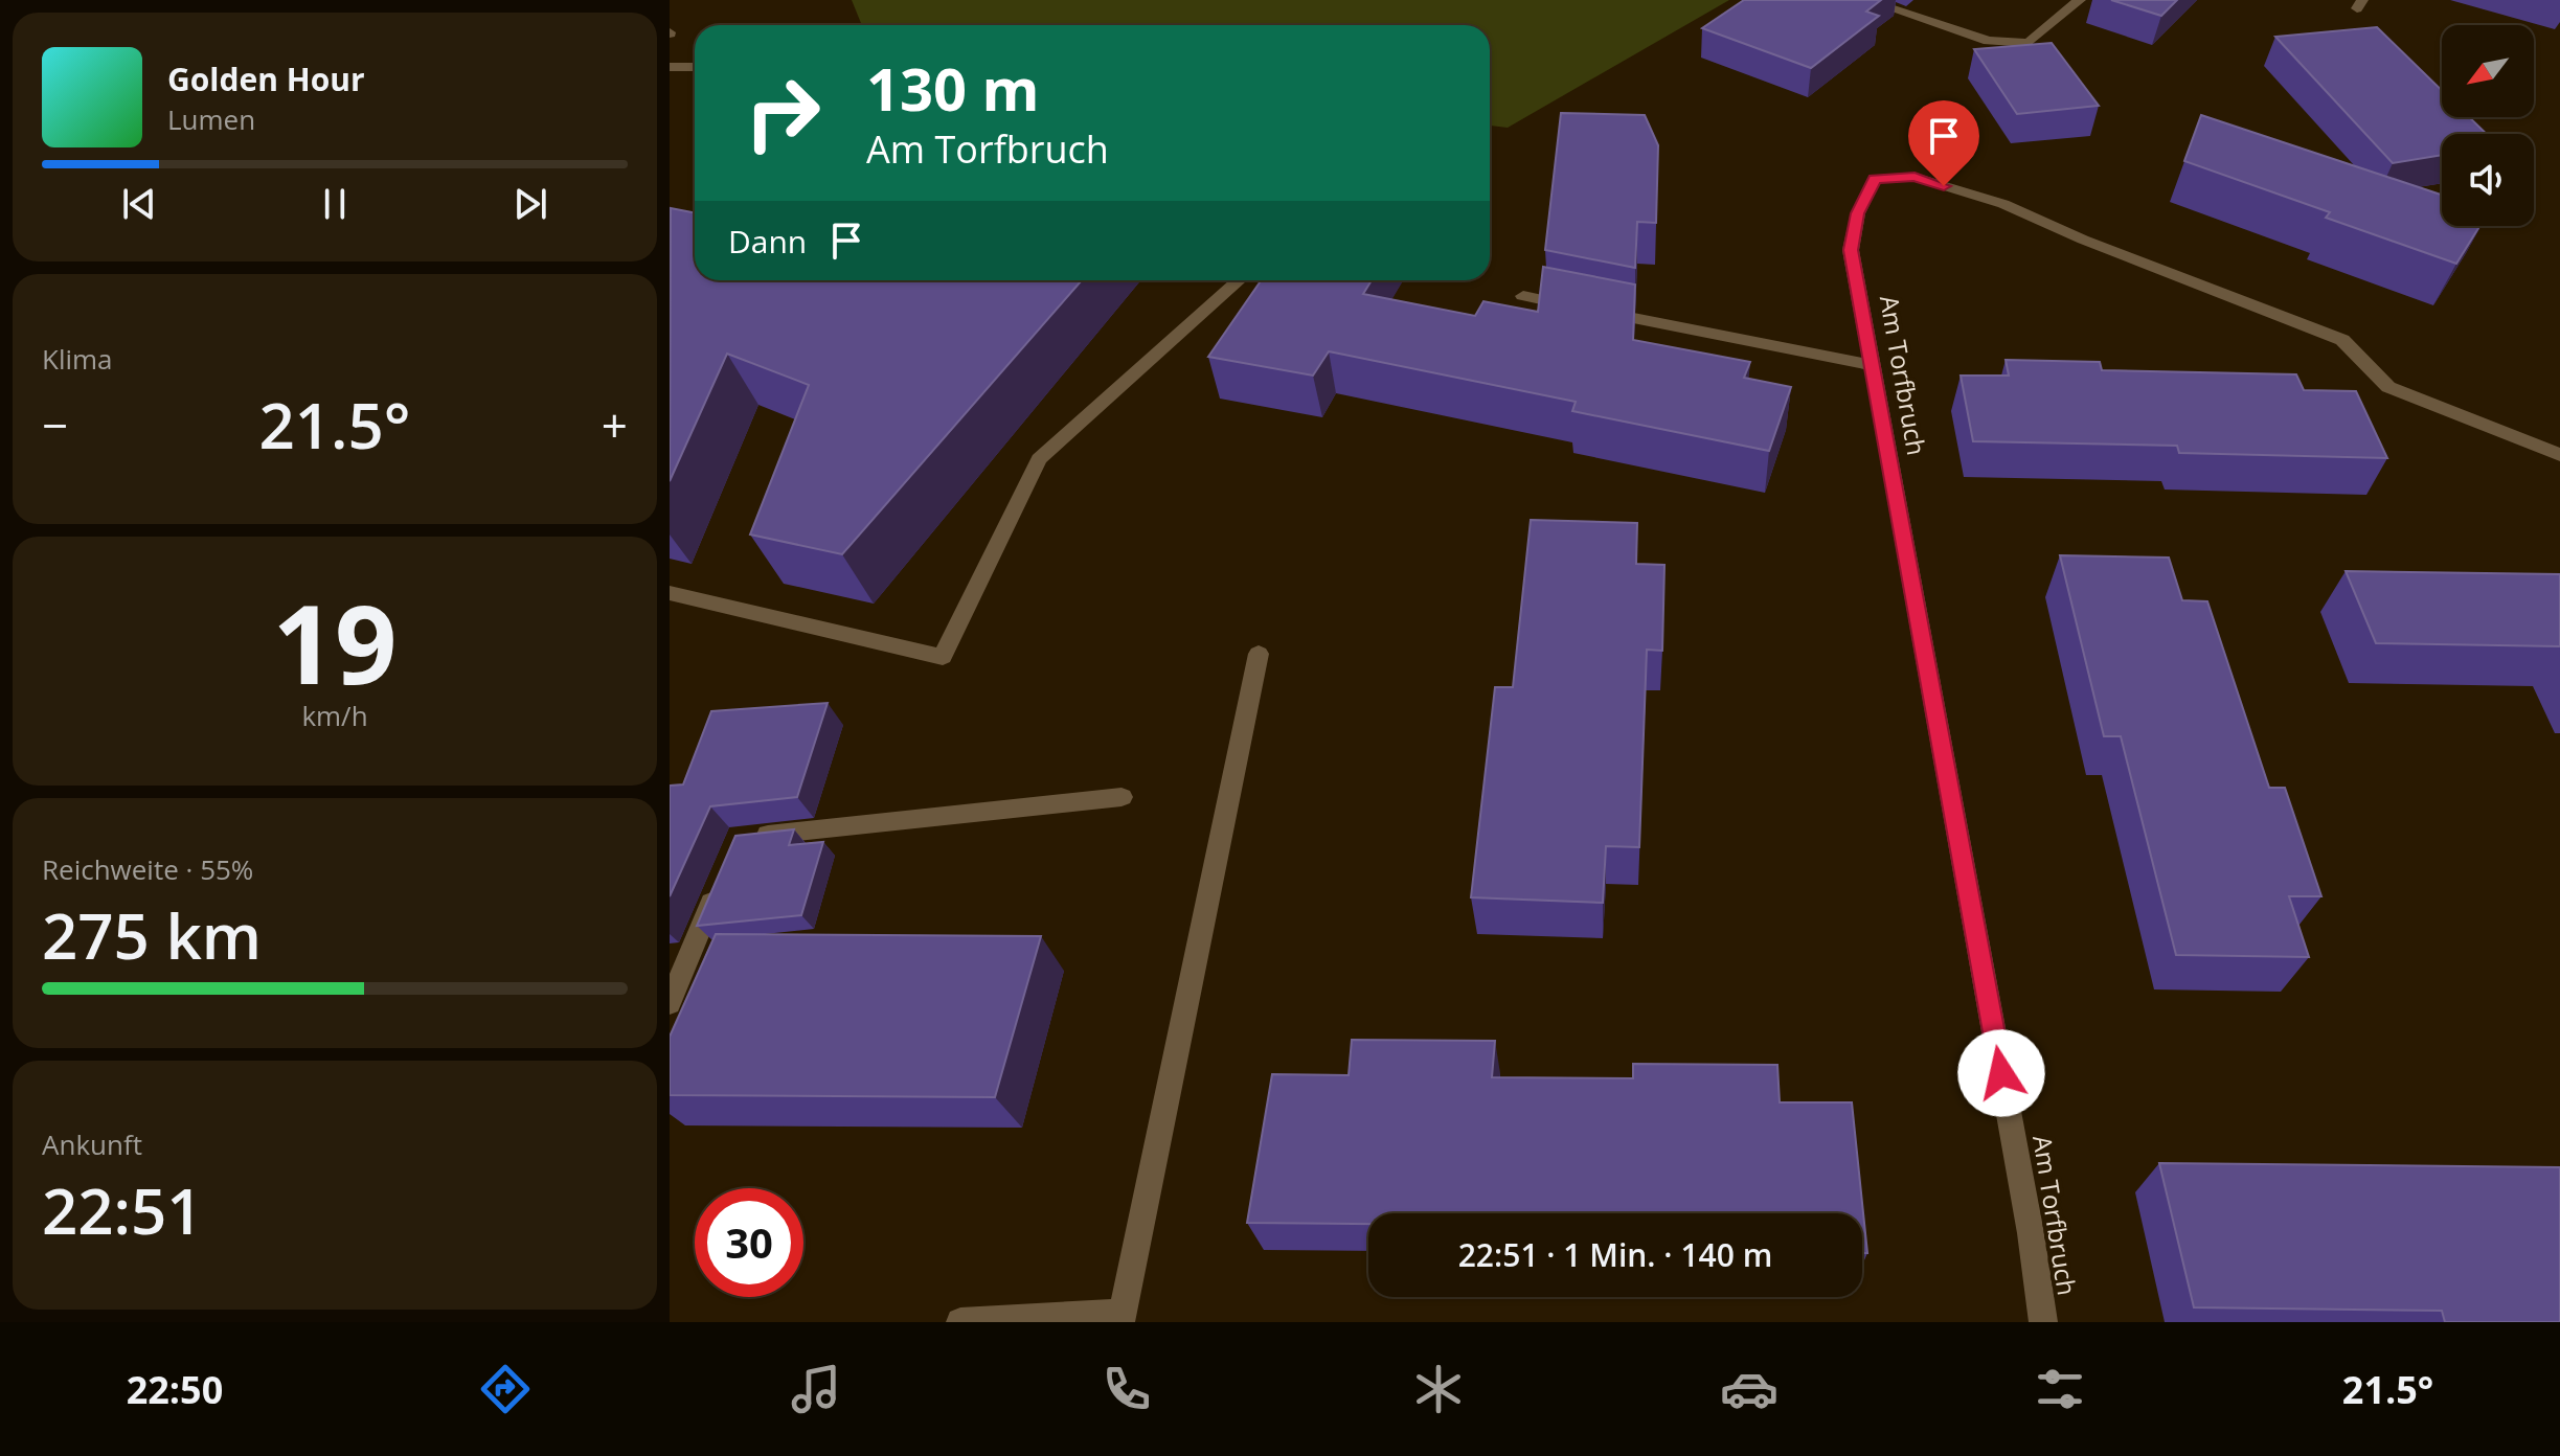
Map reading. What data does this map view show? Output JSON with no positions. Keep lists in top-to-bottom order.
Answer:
{
  "streets": {
    "street": ["Am Torfbruch"]
  },
  "north": "bottom left",
  "page": {
    "turn": ["130 m", "Am Torfbruch"],
    "song": ["Golden Hour", "Lumen"],
    "then": "Dann",
    "tile": [
      "Klima",
      ["19", "km/h"],
      ["Reichweite · 55%", "275 km"],
      ["Ankunft", "22:51"]
    ],
    "heat": ["−", "21.5°", "+"],
    "limit": "30",
    "trip": "22:51 · 1 Min. · 140 m",
    "tabs": ["22:50", "21.5°"]
  }
}
